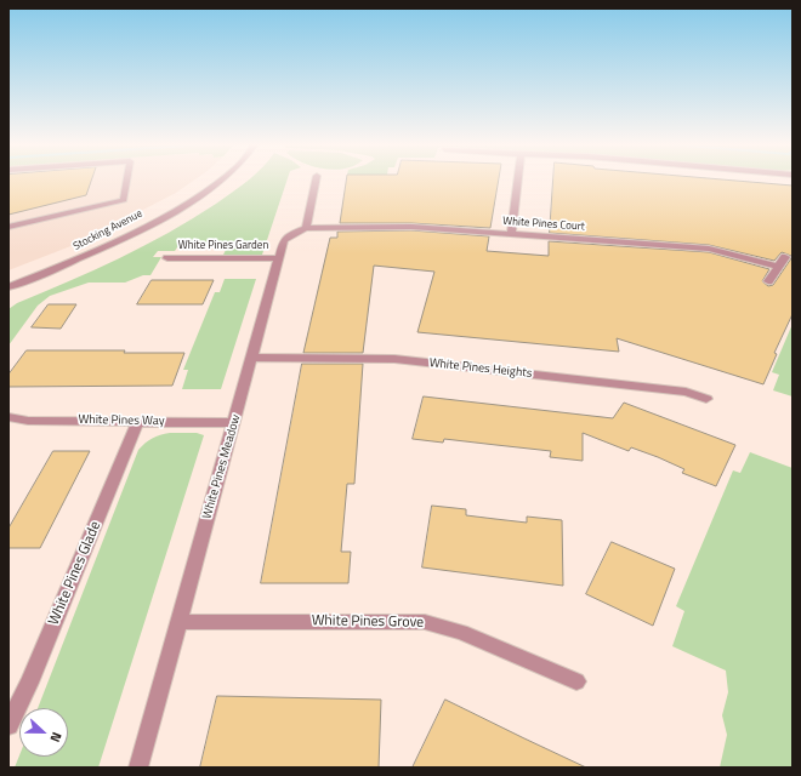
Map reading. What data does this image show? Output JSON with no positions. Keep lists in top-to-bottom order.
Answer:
{
  "streets": {
    "street": [
      "White Pines Court",
      "Stocking Avenue",
      "White Pines Garden",
      "White Pines Heights",
      "White Pines Way",
      "White Pines Meadow",
      "White Pines Glade",
      "White Pines Grove"
    ]
  },
  "crossings": [
    ["White Pines Court", "White Pines Meadow"],
    ["White Pines Garden", "White Pines Meadow"],
    ["White Pines Heights", "White Pines Meadow"],
    ["White Pines Way", "White Pines Meadow"],
    ["White Pines Way", "White Pines Glade"],
    ["White Pines Meadow", "White Pines Grove"]
  ],
  "north": "right"
}
